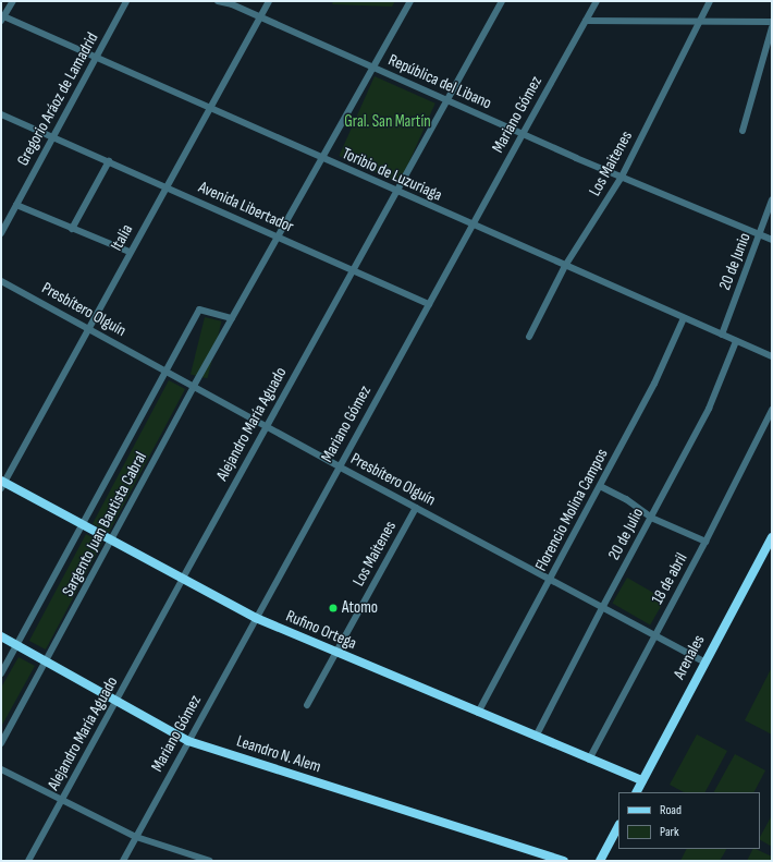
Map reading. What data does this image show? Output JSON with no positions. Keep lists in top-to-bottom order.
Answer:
{
  "streets": {
    "street": [
      "República del Libano",
      "Gregorio Aráoz de Lamadrid",
      "Mariano Gómez",
      "Los Maitenes",
      "Toribio de Luzuriaga",
      "Avenida Libertador",
      "Italia",
      "20 de Junio",
      "Presbítero Olguín",
      "Alejandro María Aguado",
      "Florencio Molina Campos",
      "Sargento Juan Bautista Cabral",
      "20 de Julio",
      "18 de abril",
      "Rufino Ortega",
      "Arenales",
      "Leandro N. Alem"
    ]
  },
  "crossings": [
    ["República del Libano", "Mariano Gómez"],
    ["República del Libano", "Los Maitenes"],
    ["República del Libano", "Italia"],
    ["República del Libano", "20 de Junio"],
    ["República del Libano", "Alejandro María Aguado"],
    ["República del Libano", "Sargento Juan Bautista Cabral"],
    ["Gregorio Aráoz de Lamadrid", "Toribio de Luzuriaga"],
    ["Gregorio Aráoz de Lamadrid", "Avenida Libertador"],
    ["Mariano Gómez", "Toribio de Luzuriaga"],
    ["Mariano Gómez", "Avenida Libertador"],
    ["Mariano Gómez", "Presbítero Olguín"],
    ["Mariano Gómez", "Rufino Ortega"],
    ["Mariano Gómez", "Leandro N. Alem"],
    ["Los Maitenes", "Toribio de Luzuriaga"],
    ["Los Maitenes", "Presbítero Olguín"],
    ["Los Maitenes", "Rufino Ortega"],
    ["Toribio de Luzuriaga", "Italia"],
    ["Toribio de Luzuriaga", "20 de Junio"],
    ["Toribio de Luzuriaga", "Alejandro María Aguado"],
    ["Toribio de Luzuriaga", "Florencio Molina Campos"],
    ["Toribio de Luzuriaga", "Sargento Juan Bautista Cabral"],
    ["Toribio de Luzuriaga", "20 de Julio"],
    ["Avenida Libertador", "Italia"],
    ["Avenida Libertador", "Alejandro María Aguado"],
    ["Avenida Libertador", "Sargento Juan Bautista Cabral"],
    ["Italia", "Presbítero Olguín"],
    ["Italia", "Rufino Ortega"],
    ["Presbítero Olguín", "Alejandro María Aguado"],
    ["Presbítero Olguín", "Florencio Molina Campos"],
    ["Presbítero Olguín", "Sargento Juan Bautista Cabral"],
    ["Presbítero Olguín", "20 de Julio"],
    ["Presbítero Olguín", "18 de abril"],
    ["Presbítero Olguín", "Arenales"],
    ["Alejandro María Aguado", "Rufino Ortega"],
    ["Alejandro María Aguado", "Leandro N. Alem"],
    ["Florencio Molina Campos", "Rufino Ortega"],
    ["Sargento Juan Bautista Cabral", "Rufino Ortega"],
    ["Sargento Juan Bautista Cabral", "Leandro N. Alem"],
    ["20 de Julio", "Rufino Ortega"],
    ["18 de abril", "Rufino Ortega"],
    ["Rufino Ortega", "Arenales"]
  ],
  "parks": ["Gral. San Martín"],
  "places": ["Atomo"],
  "legend": ["Road", "Park"]
}
